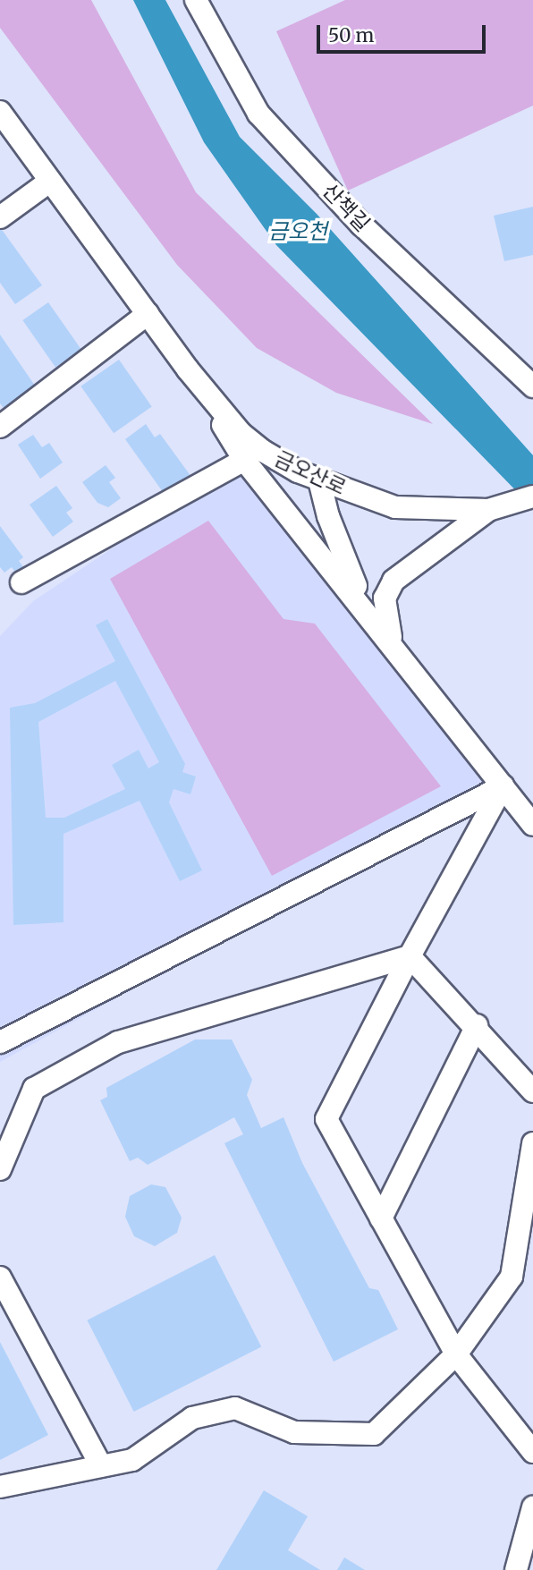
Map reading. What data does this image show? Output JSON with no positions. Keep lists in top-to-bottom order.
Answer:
{
  "streets": {
    "street": ["산책길", "금오산로"]
  },
  "water": ["금오천"],
  "scale_bar": "50 m"
}
